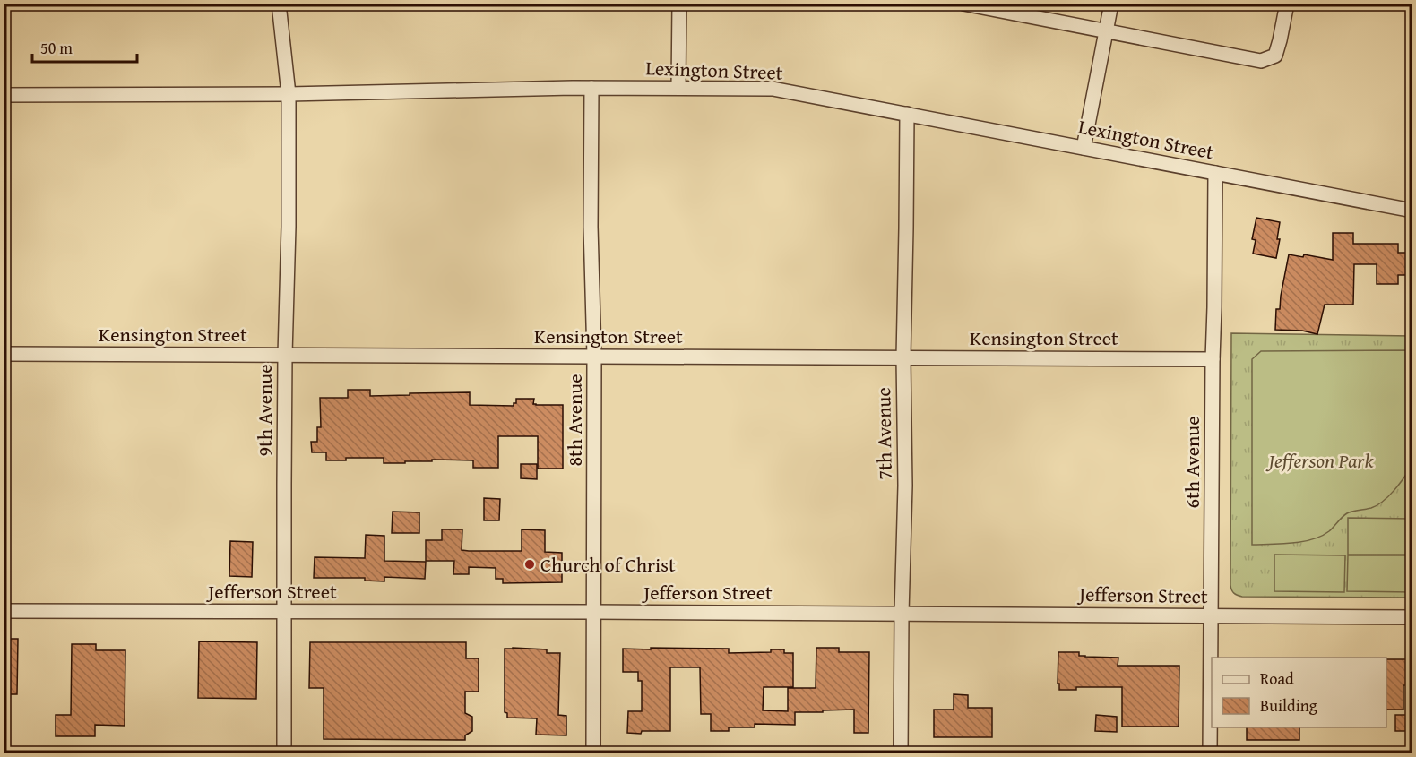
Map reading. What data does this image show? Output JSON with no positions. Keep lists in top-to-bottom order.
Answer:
{
  "streets": {
    "street": [
      "Lexington Street",
      "Kensington Street",
      "9th Avenue",
      "8th Avenue",
      "7th Avenue",
      "6th Avenue",
      "Jefferson Street"
    ]
  },
  "crossings": [
    ["Lexington Street", "9th Avenue"],
    ["Lexington Street", "8th Avenue"],
    ["Lexington Street", "7th Avenue"],
    ["Lexington Street", "6th Avenue"],
    ["Kensington Street", "9th Avenue"],
    ["Kensington Street", "8th Avenue"],
    ["Kensington Street", "7th Avenue"],
    ["Kensington Street", "6th Avenue"],
    ["9th Avenue", "Jefferson Street"],
    ["8th Avenue", "Jefferson Street"],
    ["7th Avenue", "Jefferson Street"],
    ["6th Avenue", "Jefferson Street"]
  ],
  "parks": ["Jefferson Park"],
  "places": ["Church of Christ"],
  "legend": ["Road", "Building"],
  "scale_bar": "50 m"
}
